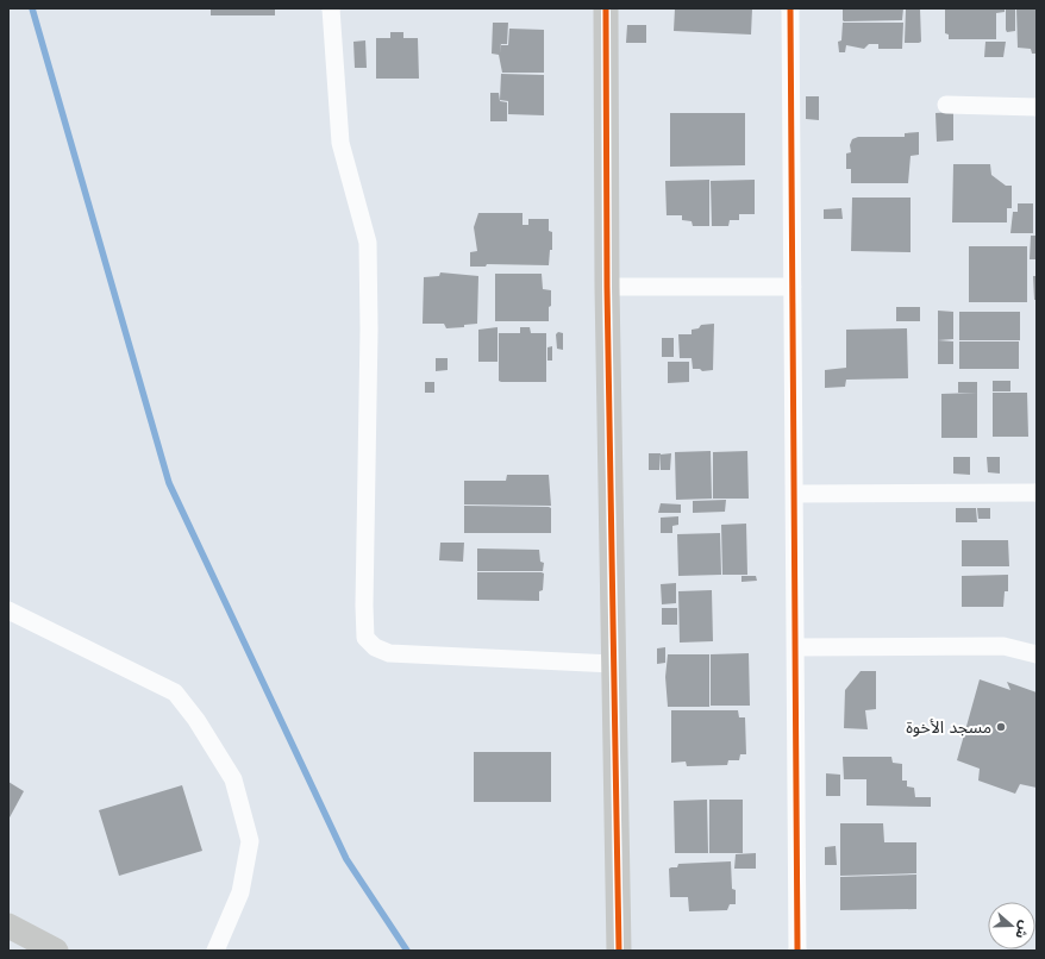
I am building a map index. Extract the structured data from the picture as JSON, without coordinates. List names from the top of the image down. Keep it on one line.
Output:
{"places":["مسجد الأخوة"],"north":"right"}
